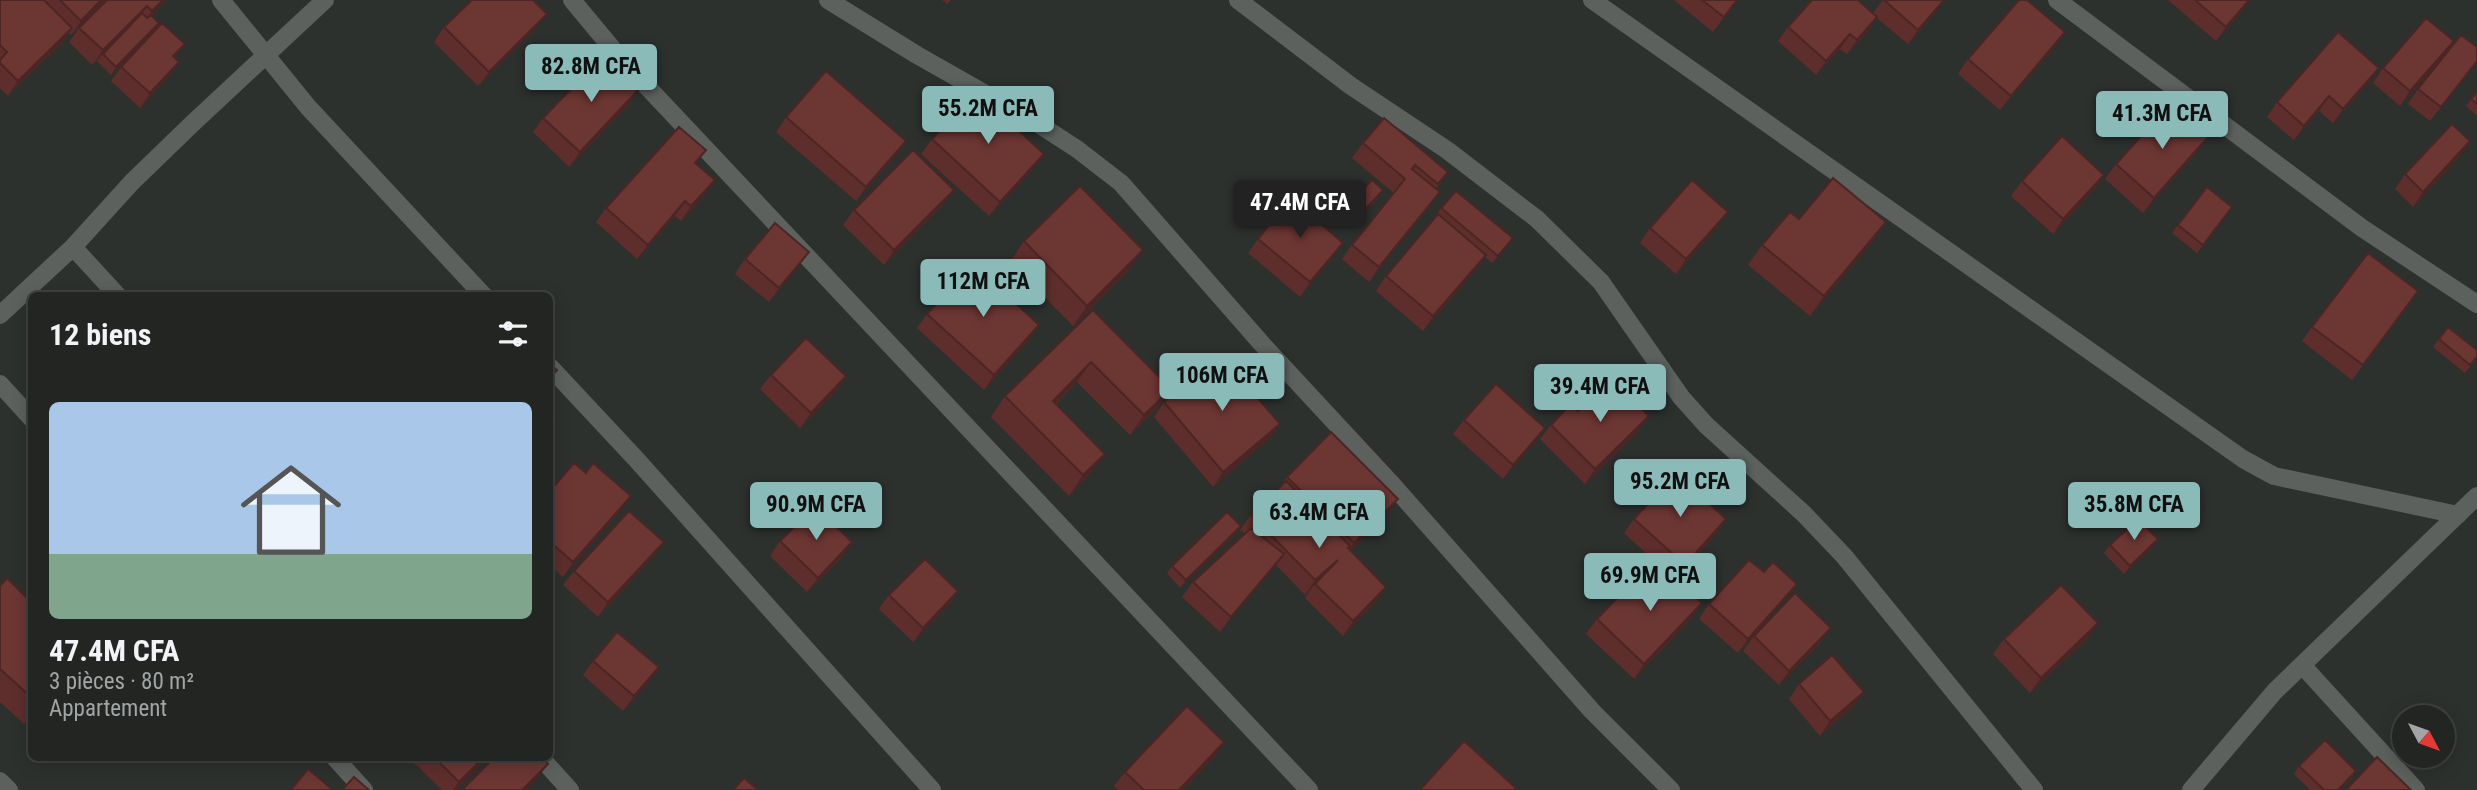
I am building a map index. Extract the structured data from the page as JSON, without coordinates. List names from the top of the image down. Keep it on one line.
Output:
{"north":"bottom right","page":{"price":["82.8M CFA","55.2M CFA","41.3M CFA","47.4M CFA","112M CFA","106M CFA","39.4M CFA","95.2M CFA","90.9M CFA","35.8M CFA","63.4M CFA","69.9M CFA"],"heading":"12 biens","list":[{"name":"47.4M CFA","note":"3 pièces · 80 m² · Appartement"}]}}
